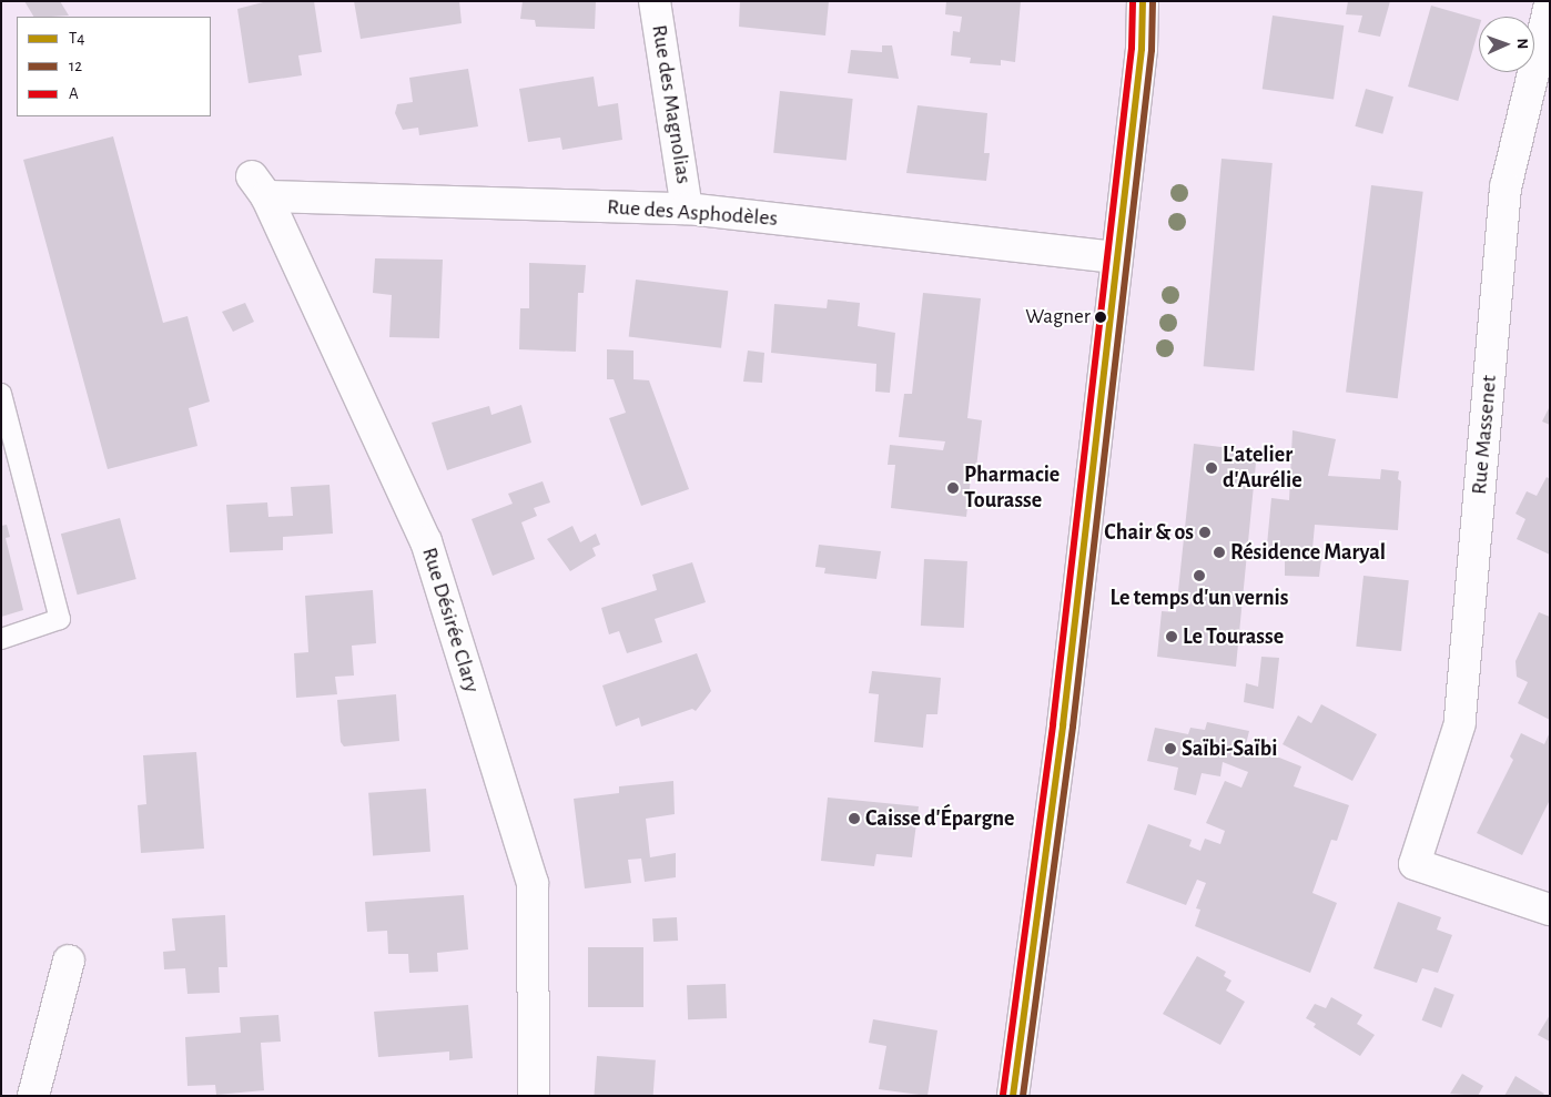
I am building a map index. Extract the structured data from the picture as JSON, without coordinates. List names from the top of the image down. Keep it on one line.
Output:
{"streets":{"street":["Rue des Magnolias","Rue des Asphodèles","Rue Massenet","Rue Désirée Clary"]},"crossings":[["Rue des Magnolias","Rue des Asphodèles"],["Rue des Asphodèles","Rue Désirée Clary"]],"places":["Wagner","L'atelier d'Aurélie","Pharmacie Tourasse","Chair & os","Résidence Maryal","Le temps d'un vernis","Le Tourasse","Saïbi-Saïbi","Caisse d'Épargne"],"lines":["transit line T4","transit line 12","transit line A"],"legend":["T4","12","A"],"north":"right"}
